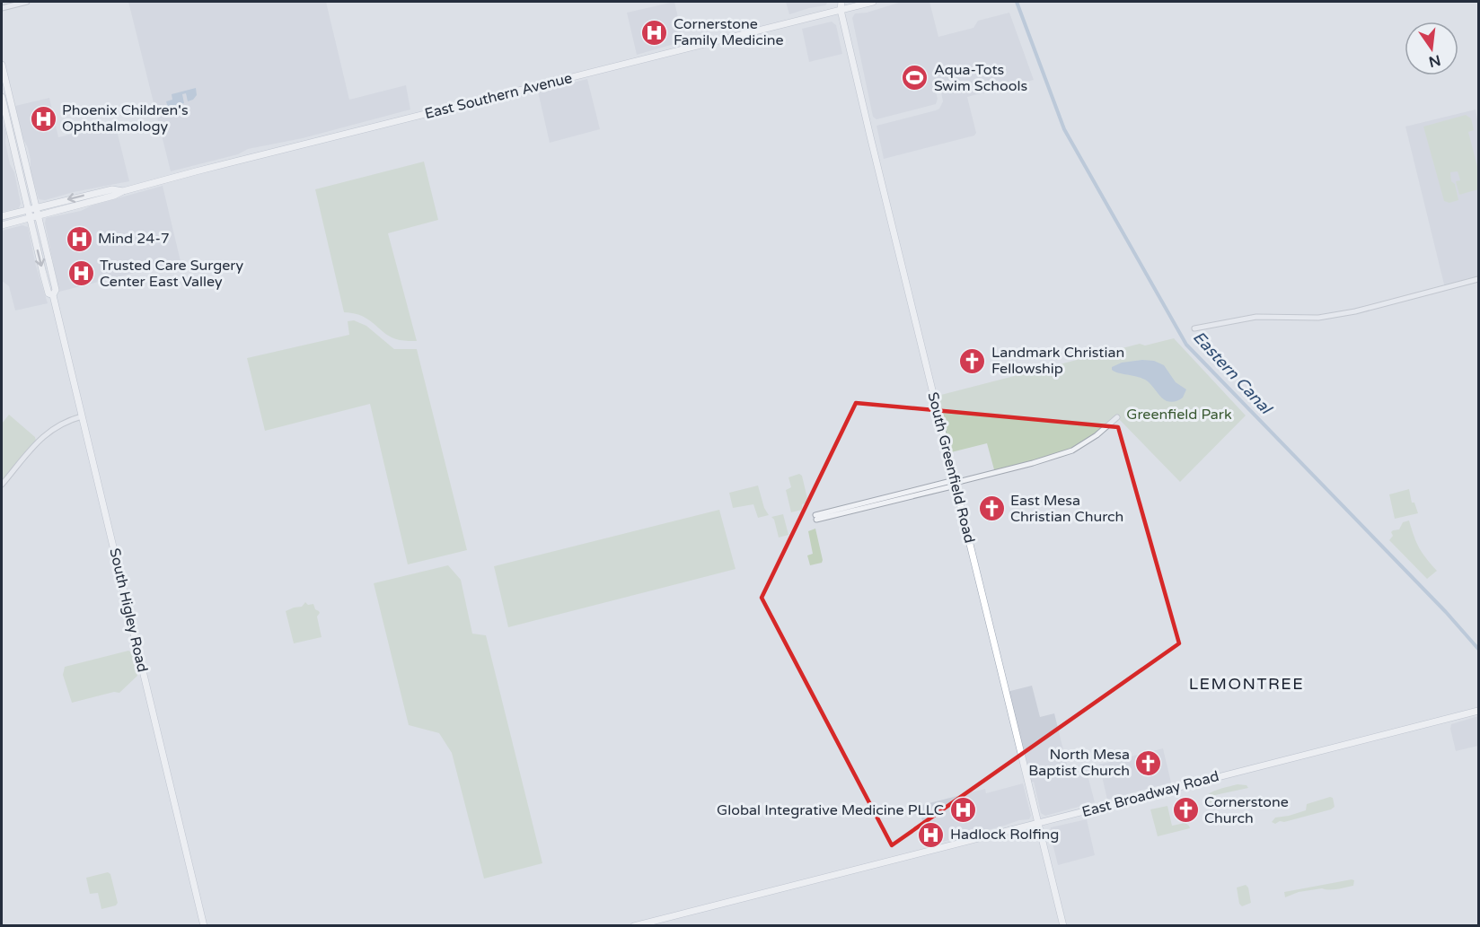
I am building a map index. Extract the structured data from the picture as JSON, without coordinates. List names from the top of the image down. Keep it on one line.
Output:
{"streets":{"main road":["East Southern Avenue","South Greenfield Road","South Higley Road","East Broadway Road"]},"crossings":[["East Southern Avenue","South Greenfield Road"],["East Southern Avenue","South Higley Road"],["South Greenfield Road","East Broadway Road"]],"districts":["LEMONTREE"],"water":["Eastern Canal"],"parks":["Greenfield Park"],"places":{"hospital":["Cornerstone Family Medicine","Phoenix Children's Ophthalmology","Mind 24-7","Trusted Care Surgery Center East Valley","Global Integrative Medicine PLLC","Hadlock Rolfing"],"sports":["Aqua-Tots Swim Schools"],"church":["Landmark Christian Fellowship","East Mesa Christian Church","North Mesa Baptist Church","Cornerstone Church"]},"north":"bottom"}
